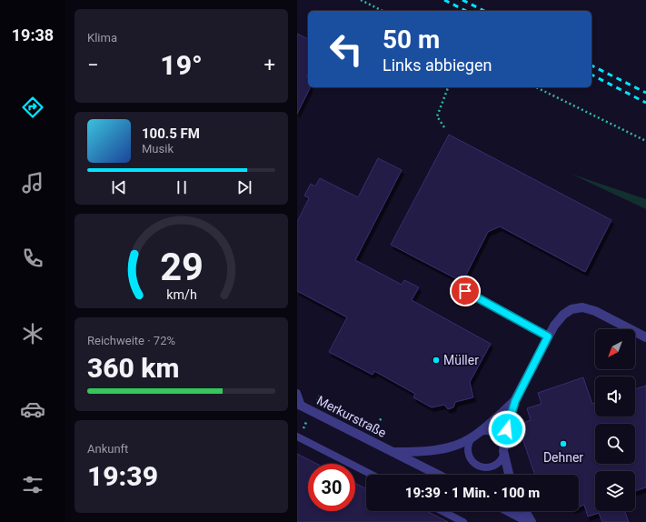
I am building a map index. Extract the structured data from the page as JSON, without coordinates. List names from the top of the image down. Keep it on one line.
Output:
{"streets":{"street":["Merkurstraße"]},"places":["Müller","Dehner"],"north":"bottom left","page":{"tabs":"19:38","tile":["Klima",["Reichweite · 72%","360 km"],["Ankunft","19:39"]],"turn":["50 m","Links abbiegen"],"heat":["−","19°","+"],"song":["100.5 FM","Musik"],"limit":"30","trip":"19:39 · 1 Min. · 100 m","gauge":["29","km/h"]}}
